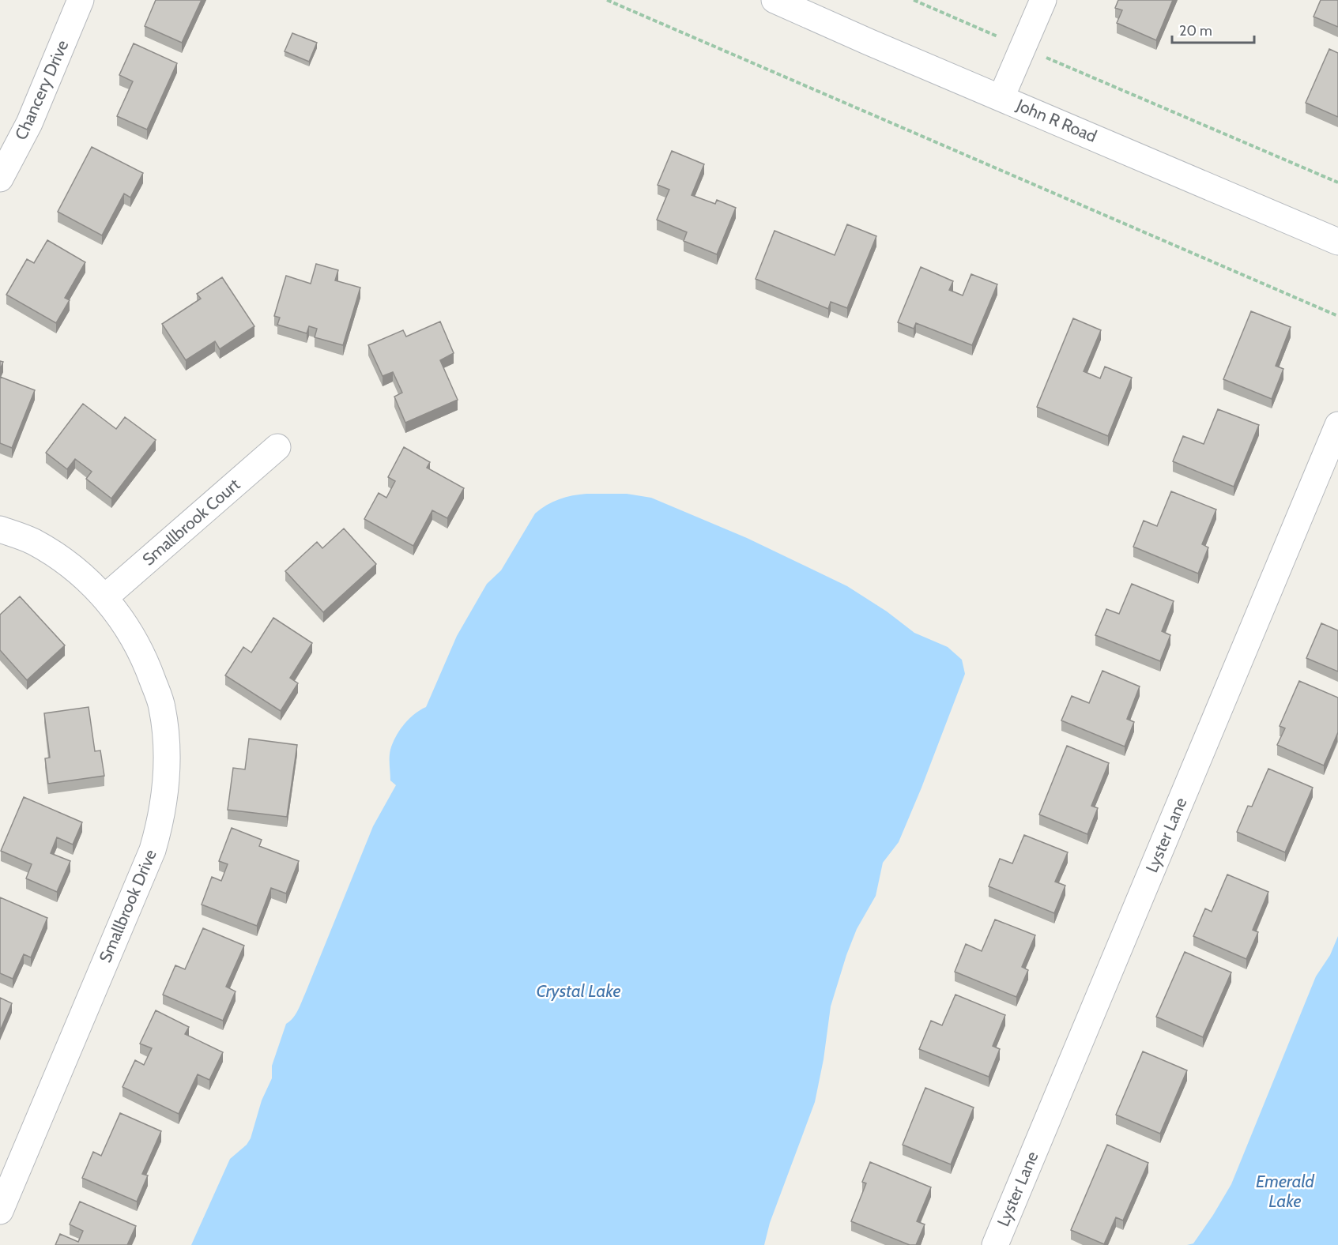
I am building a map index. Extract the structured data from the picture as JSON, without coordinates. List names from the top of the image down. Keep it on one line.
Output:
{"streets":{"street":["Chancery Drive","John R Road","Smallbrook Court","Lyster Lane","Smallbrook Drive"]},"crossings":[["Smallbrook Court","Smallbrook Drive"]],"water":["Crystal Lake","Emerald Lake"],"scale_bar":"20 m"}
